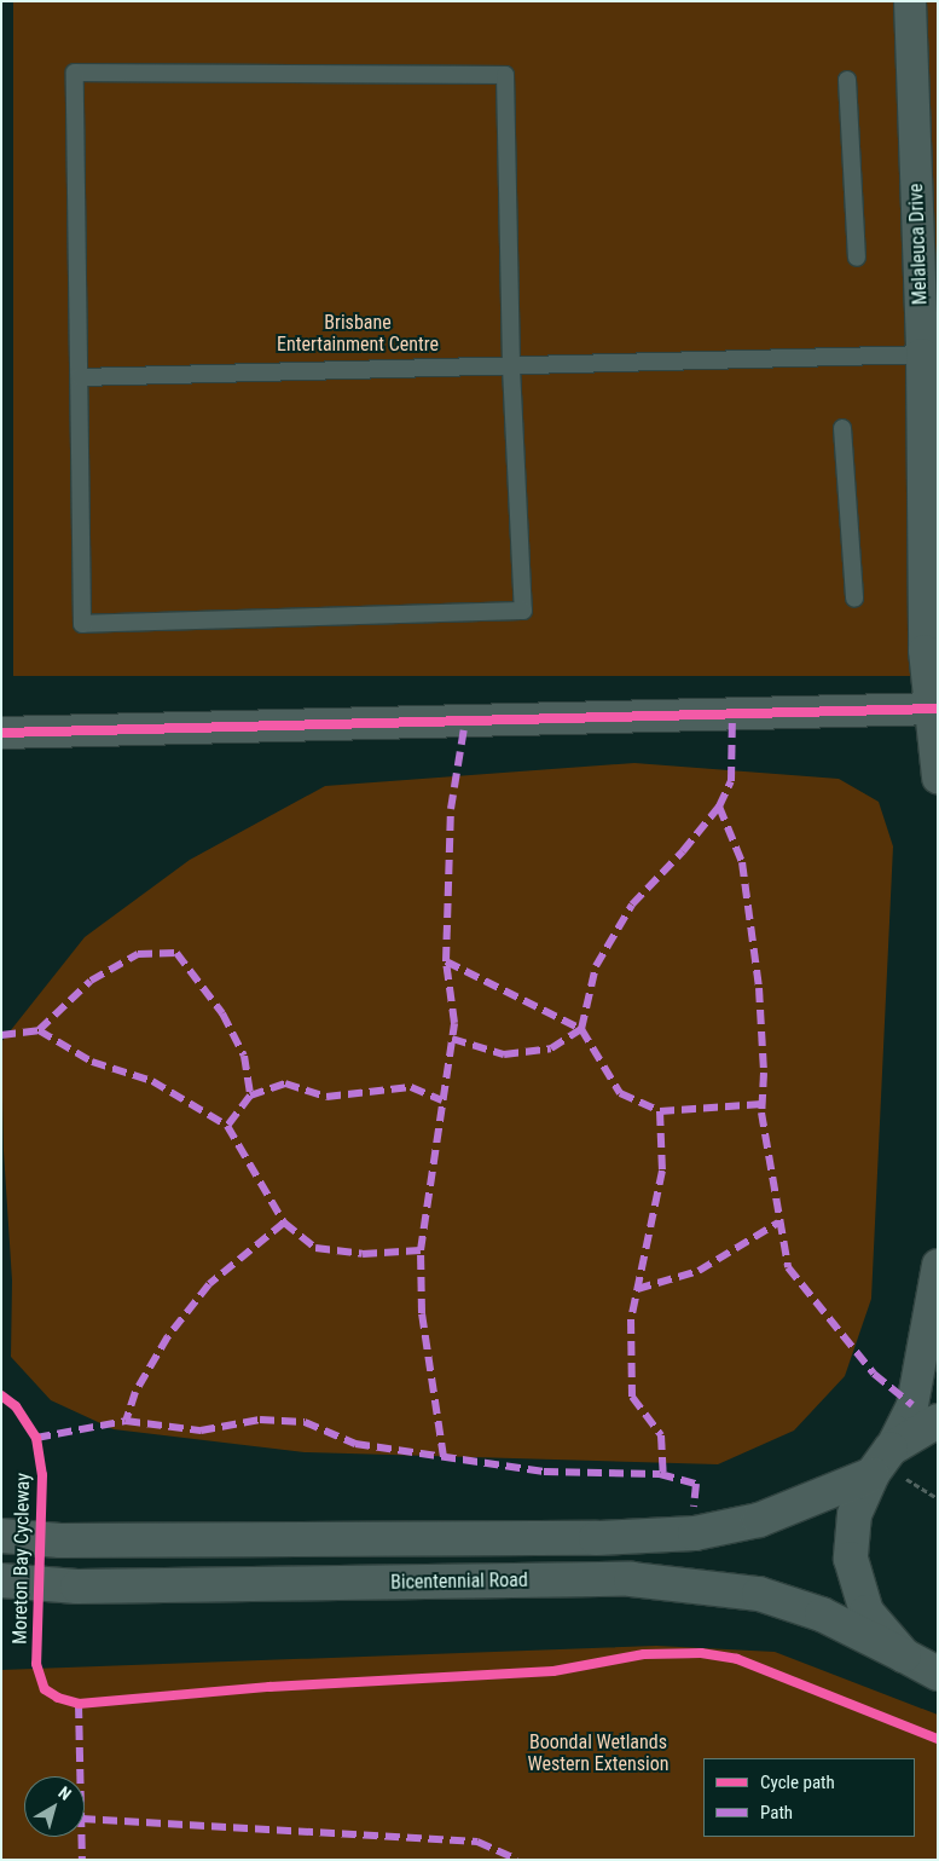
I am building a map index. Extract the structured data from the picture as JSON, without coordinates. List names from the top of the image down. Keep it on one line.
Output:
{"streets":{"main road":["Bicentennial Road"],"street":["Melaleuca Drive"],"cycle path":["Moreton Bay Cycleway"]},"parks":["Brisbane Entertainment Centre","Boondal Wetlands Western Extension"],"legend":["Cycle path","Path"],"north":"top right"}
